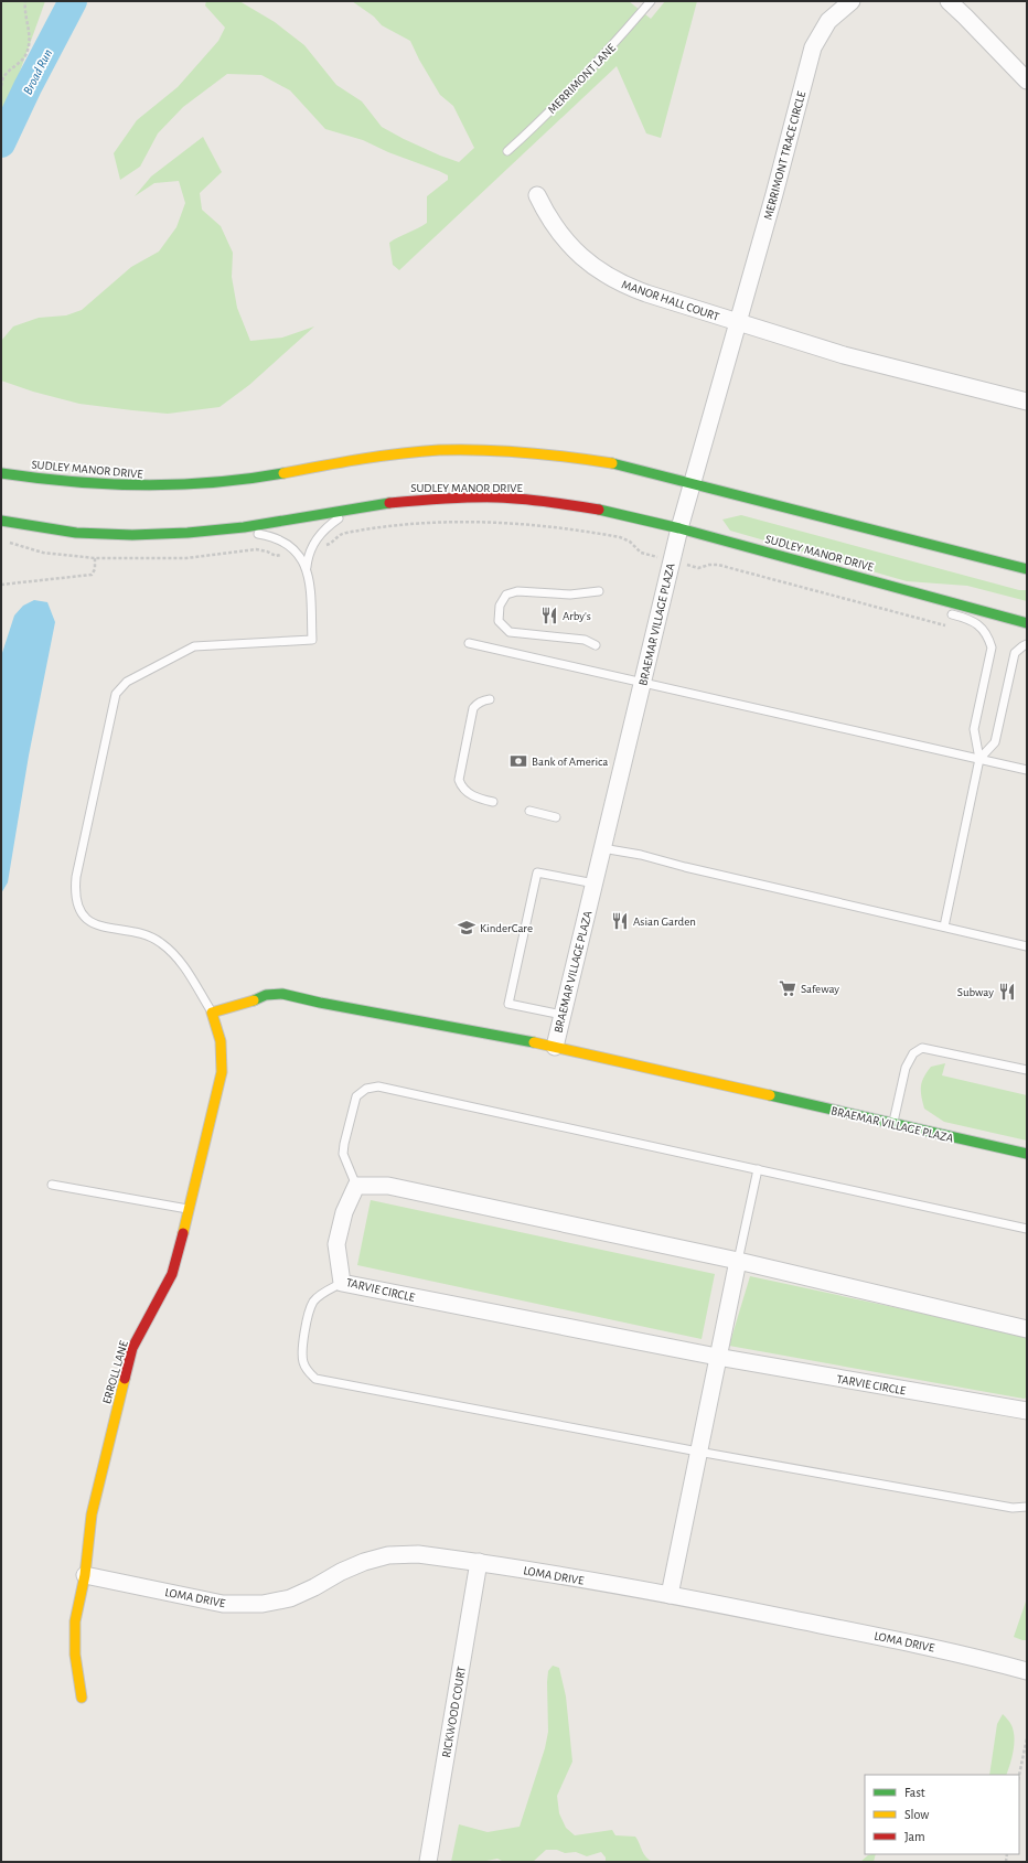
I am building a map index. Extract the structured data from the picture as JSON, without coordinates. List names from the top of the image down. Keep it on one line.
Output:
{"streets":{"main road":["SUDLEY MANOR DRIVE","BRAEMAR VILLAGE PLAZA","ERROLL LANE"],"street":["MERRIMONT TRACE CIRCLE","MANOR HALL COURT","TARVIE CIRCLE","LOMA DRIVE","RICKWOOD COURT"],"lane":["MERRIMONT LANE"]},"crossings":[["MERRIMONT TRACE CIRCLE","MANOR HALL COURT"],["MERRIMONT TRACE CIRCLE","SUDLEY MANOR DRIVE"],["MERRIMONT TRACE CIRCLE","BRAEMAR VILLAGE PLAZA"],["SUDLEY MANOR DRIVE","BRAEMAR VILLAGE PLAZA"],["ERROLL LANE","LOMA DRIVE"],["LOMA DRIVE","RICKWOOD COURT"]],"water":["Broad Run"],"places":{"restaurant":["Arby's","Asian Garden","Subway"],"bank":["Bank of America"],"school or university":["KinderCare"],"supermarket":["Safeway"]},"legend":["Fast","Slow","Jam"]}
